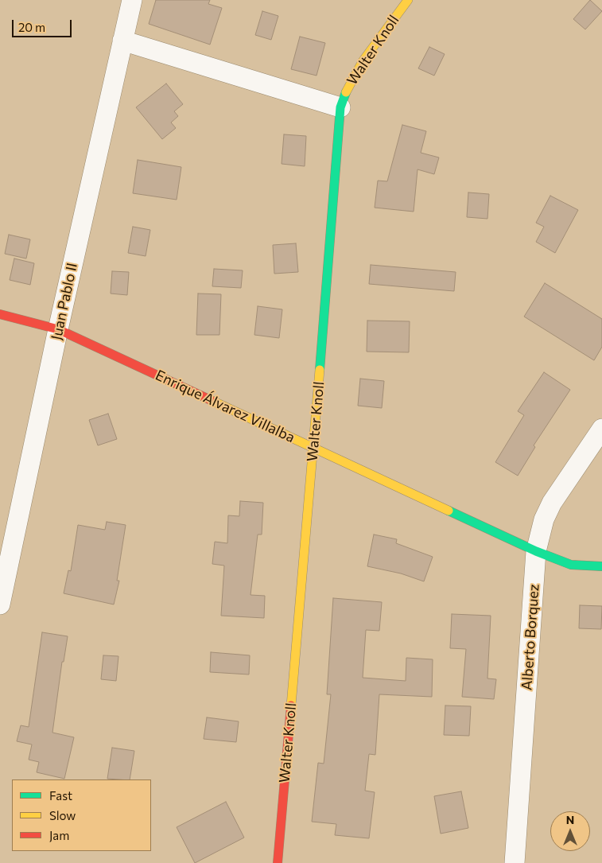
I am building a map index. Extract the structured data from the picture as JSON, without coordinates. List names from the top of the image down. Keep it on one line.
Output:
{"streets":{"street":["Walter Knoll","Juan Pablo II","Enrique Álvarez Villalba","Alberto Borquez"]},"crossings":[["Walter Knoll","Enrique Álvarez Villalba"],["Juan Pablo II","Enrique Álvarez Villalba"],["Enrique Álvarez Villalba","Alberto Borquez"]],"legend":["Fast","Slow","Jam"],"scale_bar":"20 m","north":"top"}
